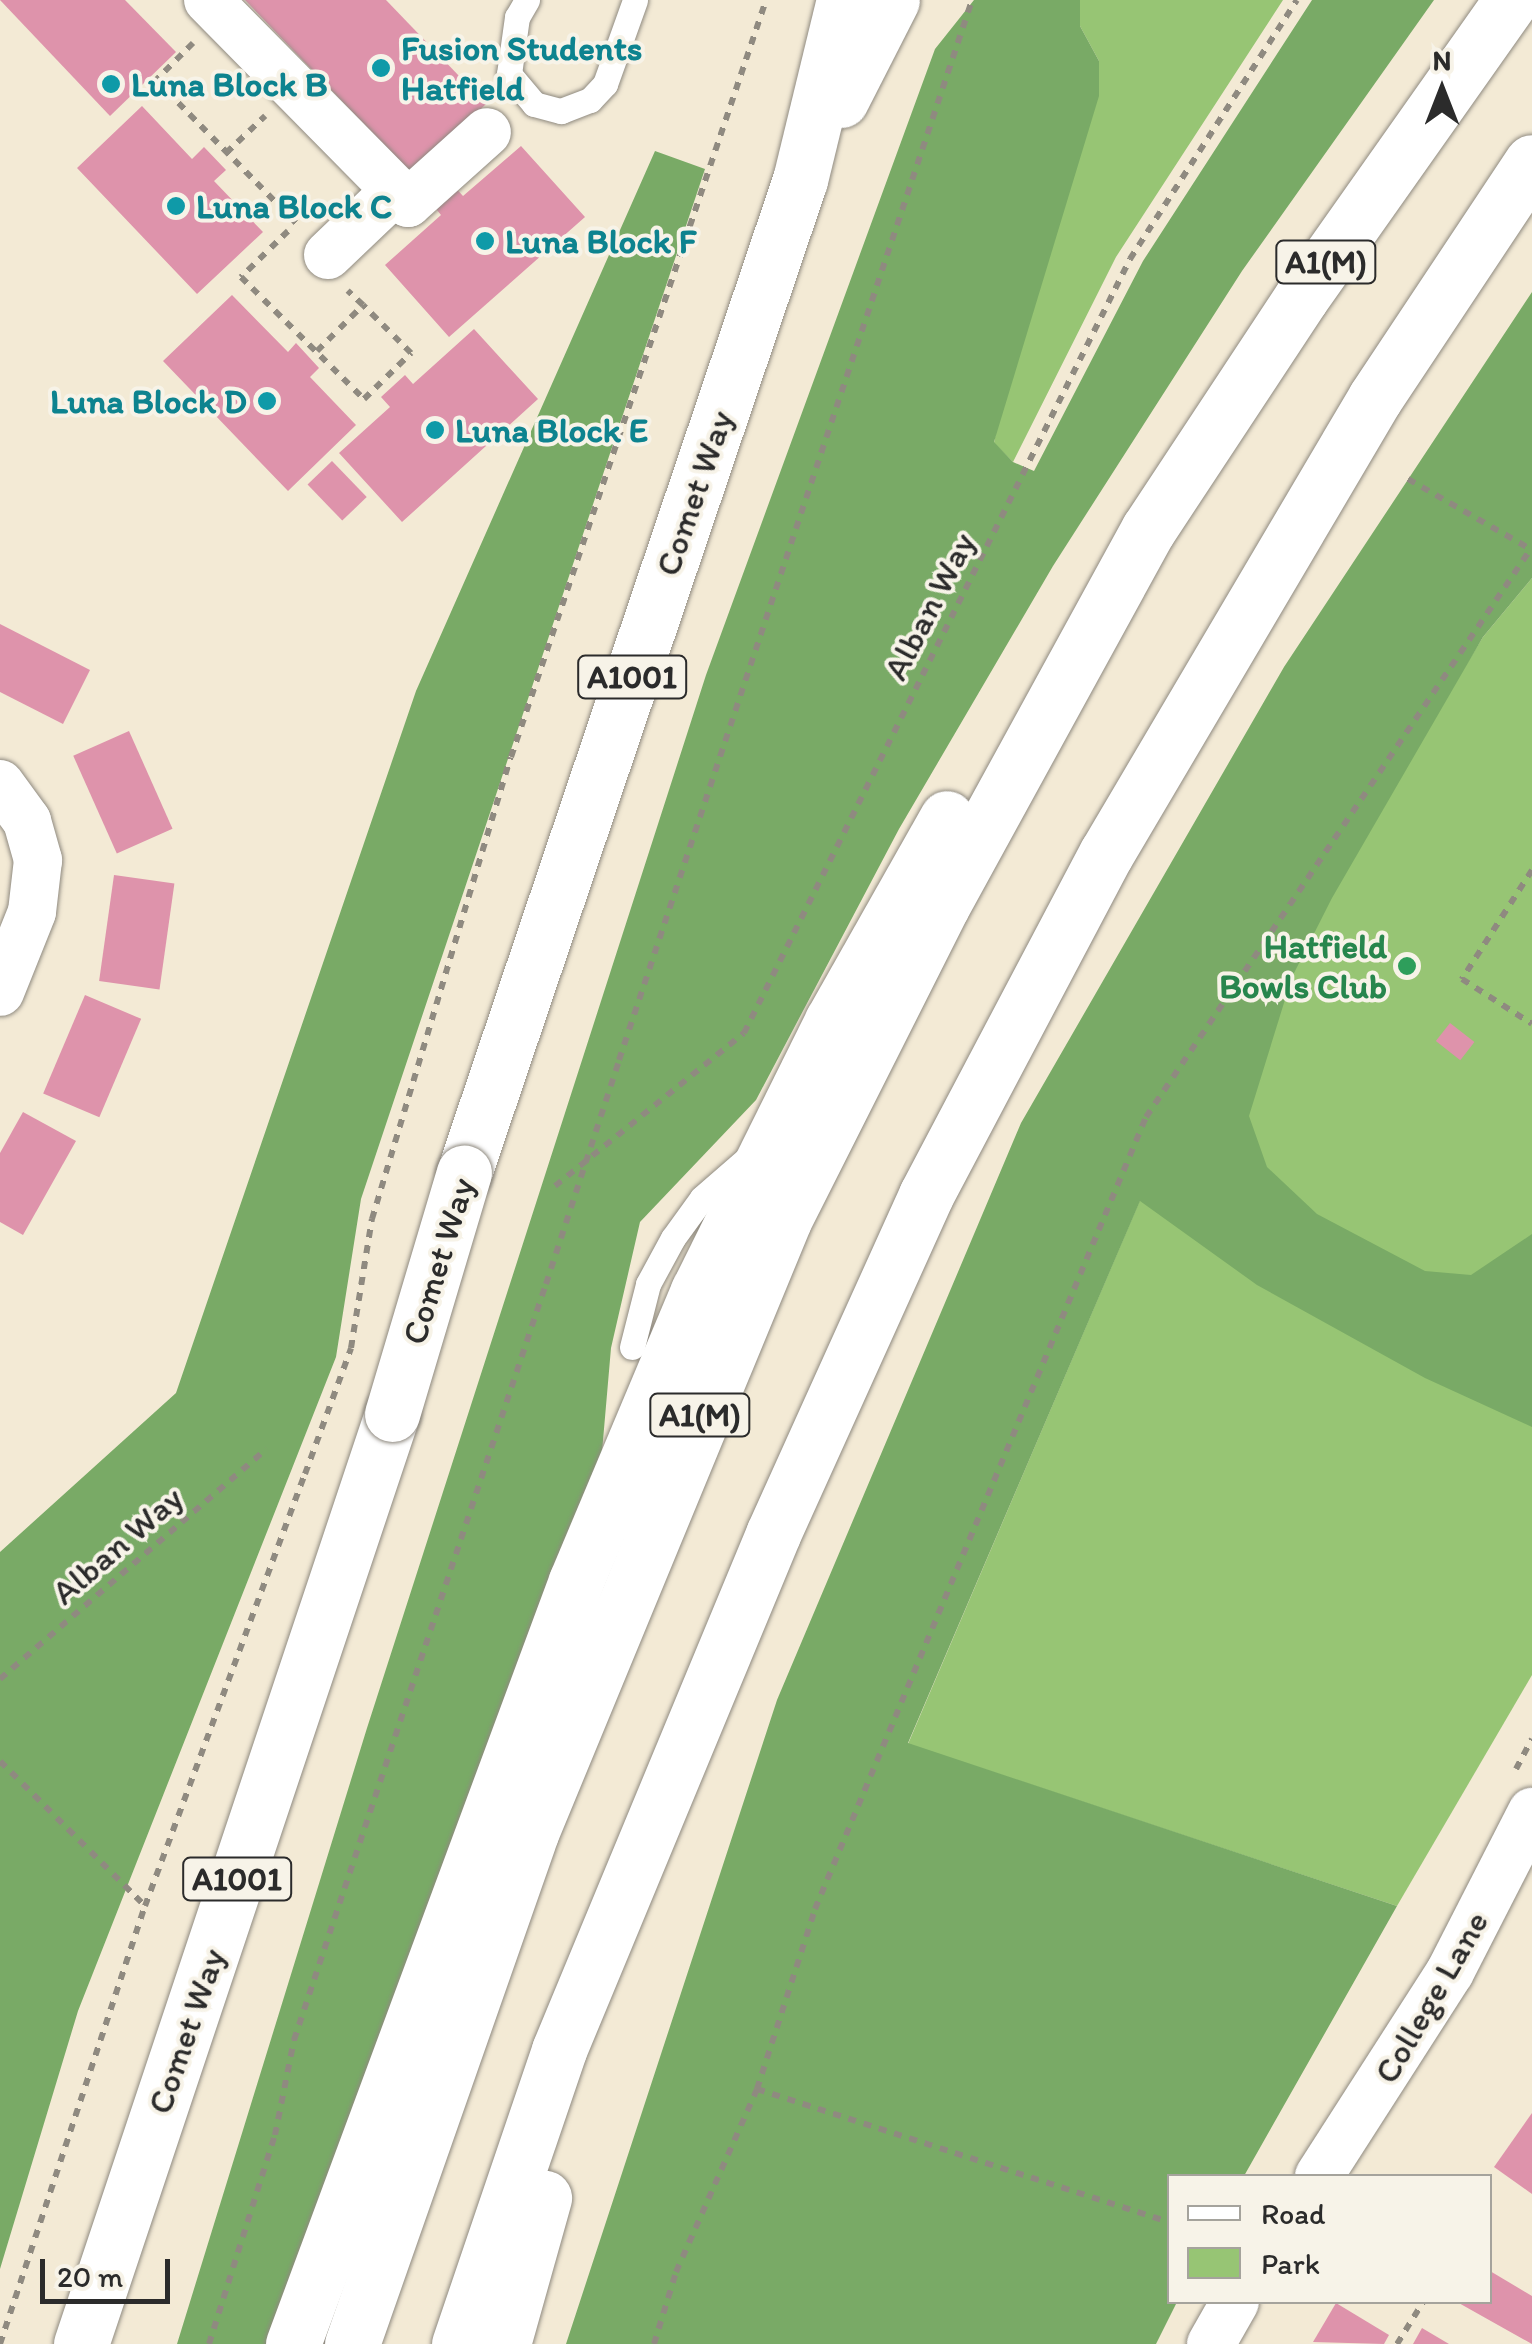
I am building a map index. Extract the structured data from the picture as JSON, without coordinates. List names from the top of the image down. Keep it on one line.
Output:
{"streets":{"main road":["A1(M)","Comet Way","A1001"],"street":["College Lane"],"path":["Alban Way"]},"places":["Fusion Students Hatfield","Luna Block B","Luna Block C","Luna Block F","Luna Block D","Luna Block E","Hatfield Bowls Club"],"legend":["Road","Park"],"scale_bar":"20 m","north":"top"}
